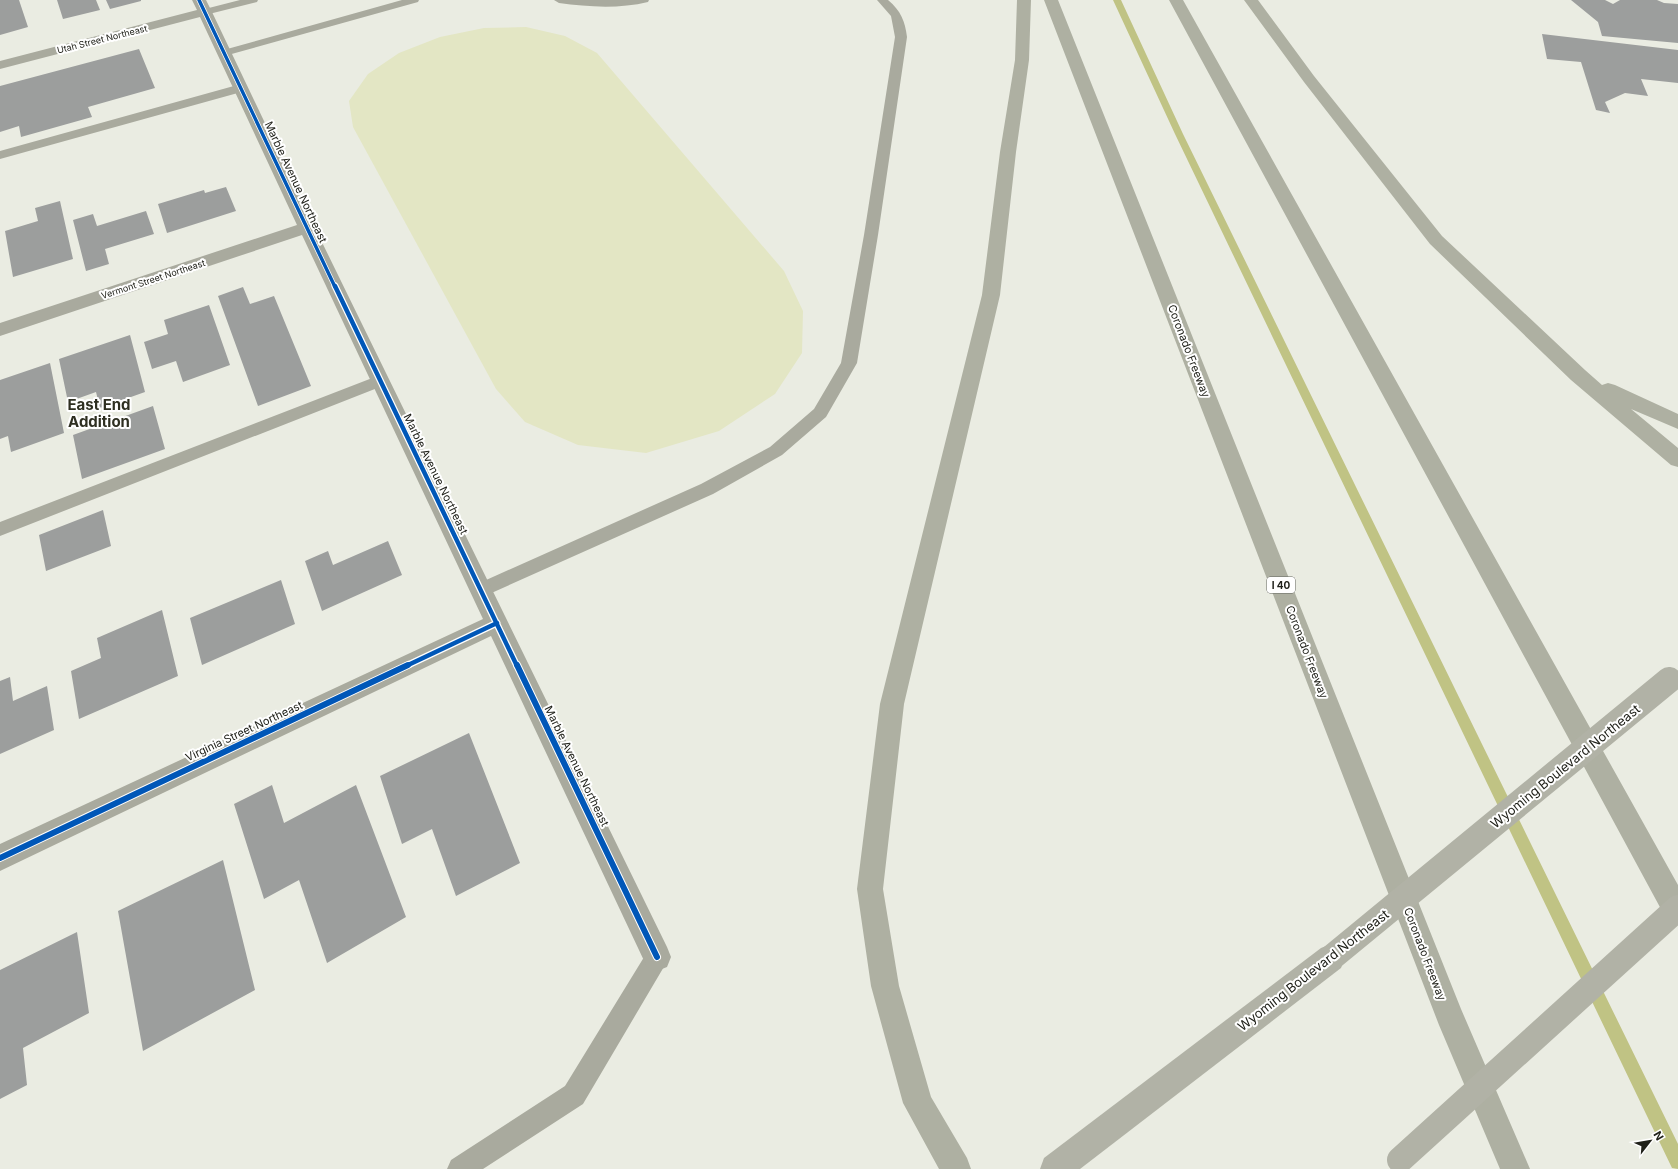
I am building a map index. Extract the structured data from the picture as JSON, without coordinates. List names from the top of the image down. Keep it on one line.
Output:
{"streets":{"highway":["Coronado Freeway","I 40"],"main road":["Wyoming Boulevard Northeast"],"street":["Utah Street Northeast","Marble Avenue Northeast","Vermont Street Northeast","Virginia Street Northeast"]},"crossings":[["Utah Street Northeast","Marble Avenue Northeast"],["Marble Avenue Northeast","Vermont Street Northeast"],["Marble Avenue Northeast","Virginia Street Northeast"]],"districts":["East End Addition"],"north":"top right"}
